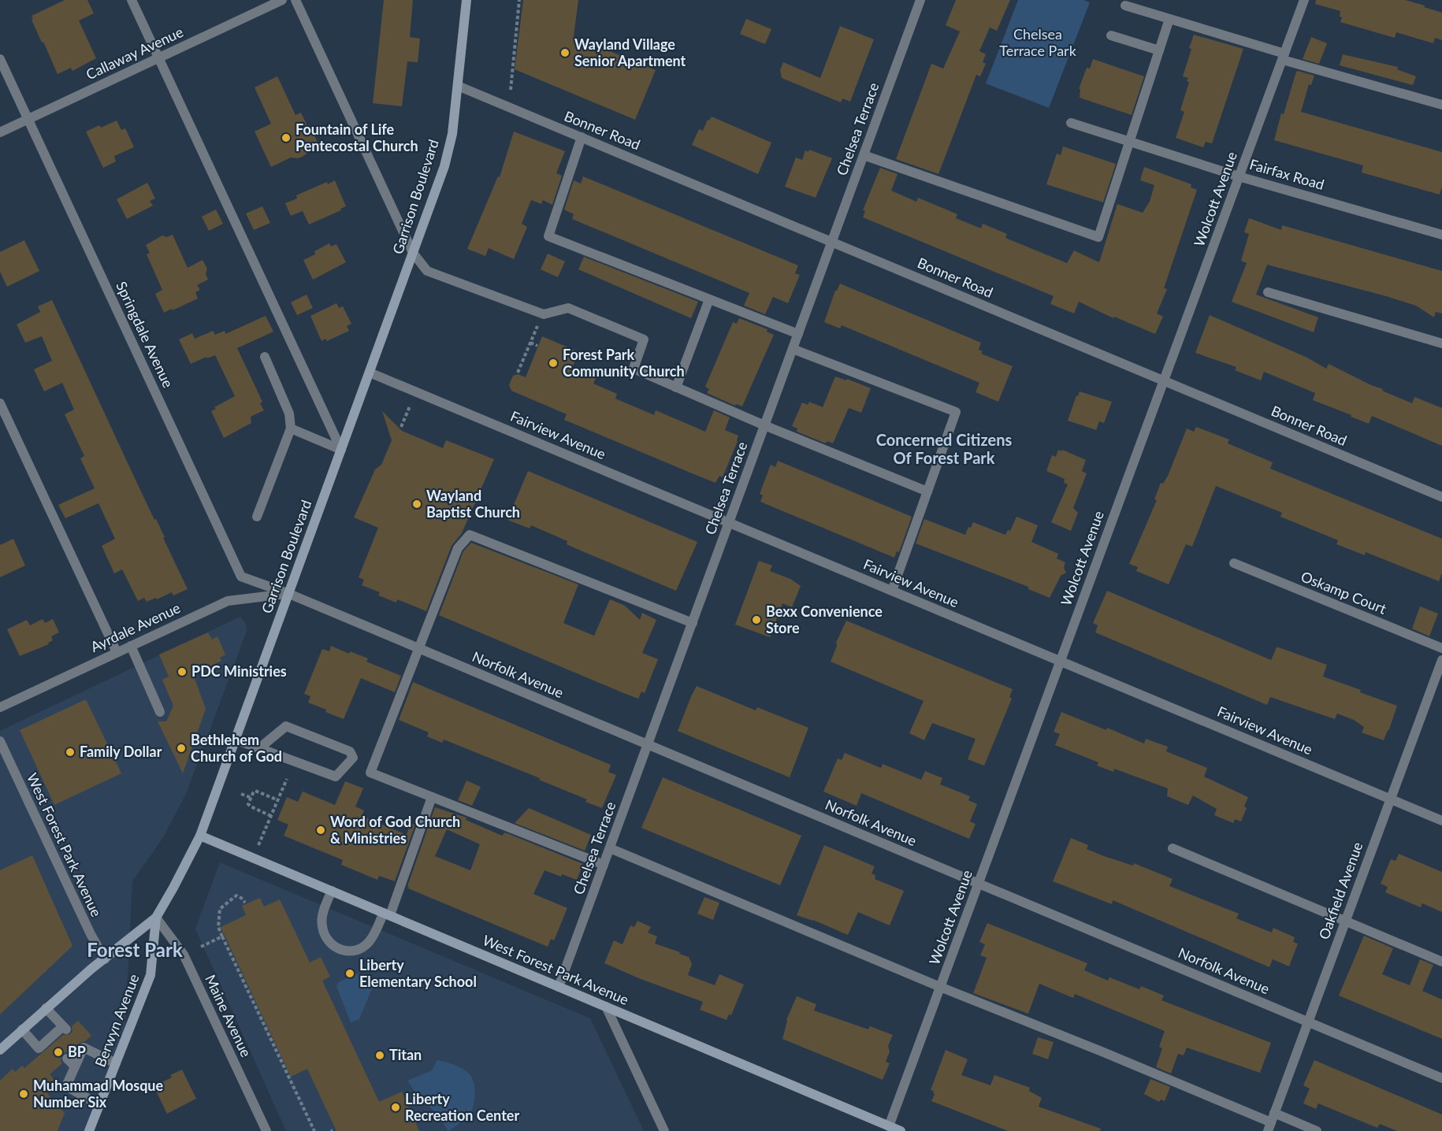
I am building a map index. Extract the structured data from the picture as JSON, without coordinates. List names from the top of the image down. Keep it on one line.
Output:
{"streets":{"main road":["Garrison Boulevard","West Forest Park Avenue","Berwyn Avenue"],"street":["Callaway Avenue","Chelsea Terrace","Bonner Road","Fairfax Road","Wolcott Avenue","Springdale Avenue","Fairview Avenue","Oskamp Court","Ayrdale Avenue","Norfolk Avenue","Oakfield Avenue","Maine Avenue"]},"crossings":[["Callaway Avenue","Springdale Avenue"],["Chelsea Terrace","Bonner Road"],["Chelsea Terrace","Fairview Avenue"],["Chelsea Terrace","Norfolk Avenue"],["Chelsea Terrace","West Forest Park Avenue"],["Bonner Road","Garrison Boulevard"],["Bonner Road","Wolcott Avenue"],["Fairfax Road","Wolcott Avenue"],["Garrison Boulevard","Springdale Avenue"],["Garrison Boulevard","Fairview Avenue"],["Garrison Boulevard","Ayrdale Avenue"],["Garrison Boulevard","Norfolk Avenue"],["Garrison Boulevard","West Forest Park Avenue"],["Garrison Boulevard","Maine Avenue"],["Garrison Boulevard","Berwyn Avenue"],["Wolcott Avenue","Fairview Avenue"],["Wolcott Avenue","Norfolk Avenue"],["Wolcott Avenue","West Forest Park Avenue"],["Springdale Avenue","Ayrdale Avenue"],["Springdale Avenue","Norfolk Avenue"],["Fairview Avenue","Oakfield Avenue"],["Ayrdale Avenue","Norfolk Avenue"],["Norfolk Avenue","Oakfield Avenue"],["Maine Avenue","Berwyn Avenue"]],"districts":["Concerned Citizens Of Forest Park","Forest Park"],"parks":["Chelsea Terrace Park"],"places":["Wayland Village Senior Apartment","Fountain of Life Pentecostal Church","Forest Park Community Church","Wayland Baptist Church","Bexx Convenience Store","PDC Ministries","Bethlehem Church of God","Family Dollar","Word of God Church & Ministries","Liberty Elementary School","BP","Titan","Muhammad Mosque Number Six","Liberty Recreation Center"]}
